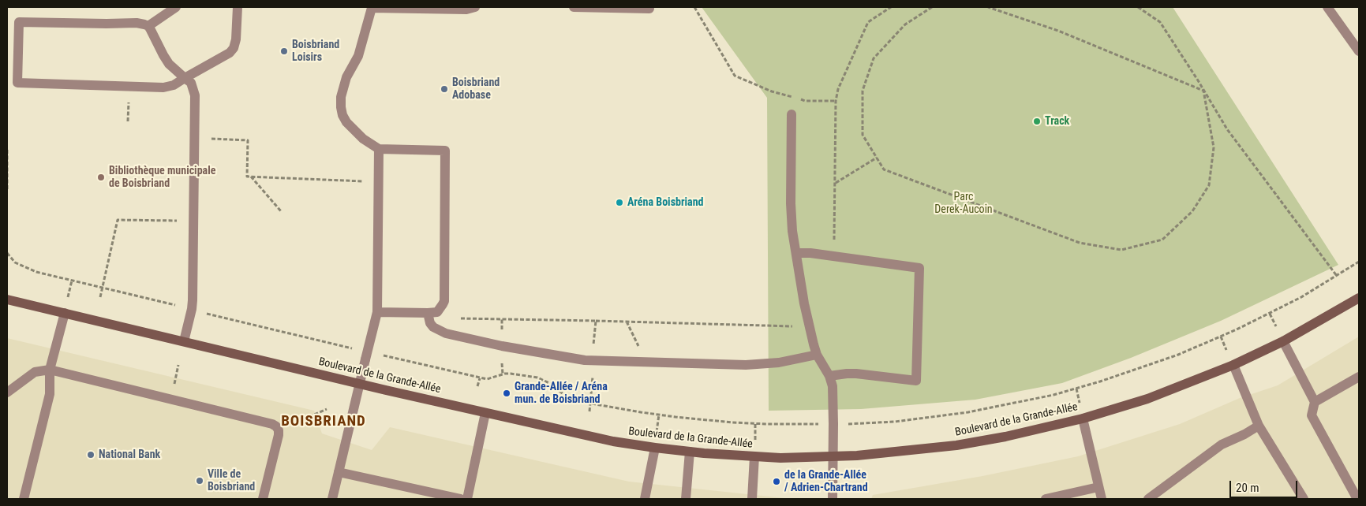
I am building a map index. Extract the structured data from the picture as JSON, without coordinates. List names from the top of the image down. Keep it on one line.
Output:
{"streets":{"street":["Boulevard de la Grande-Allée"]},"districts":["BOISBRIAND"],"parks":["Parc Derek-Aucoin"],"places":["Boisbriand Loisirs","Boisbriand Adobase","Track","Bibliothèque municipale de Boisbriand","Aréna Boisbriand","Grande-Allée / Aréna mun. de Boisbriand","National Bank","Ville de Boisbriand","de la Grande-Allée / Adrien-Chartrand"],"scale_bar":"20 m"}
